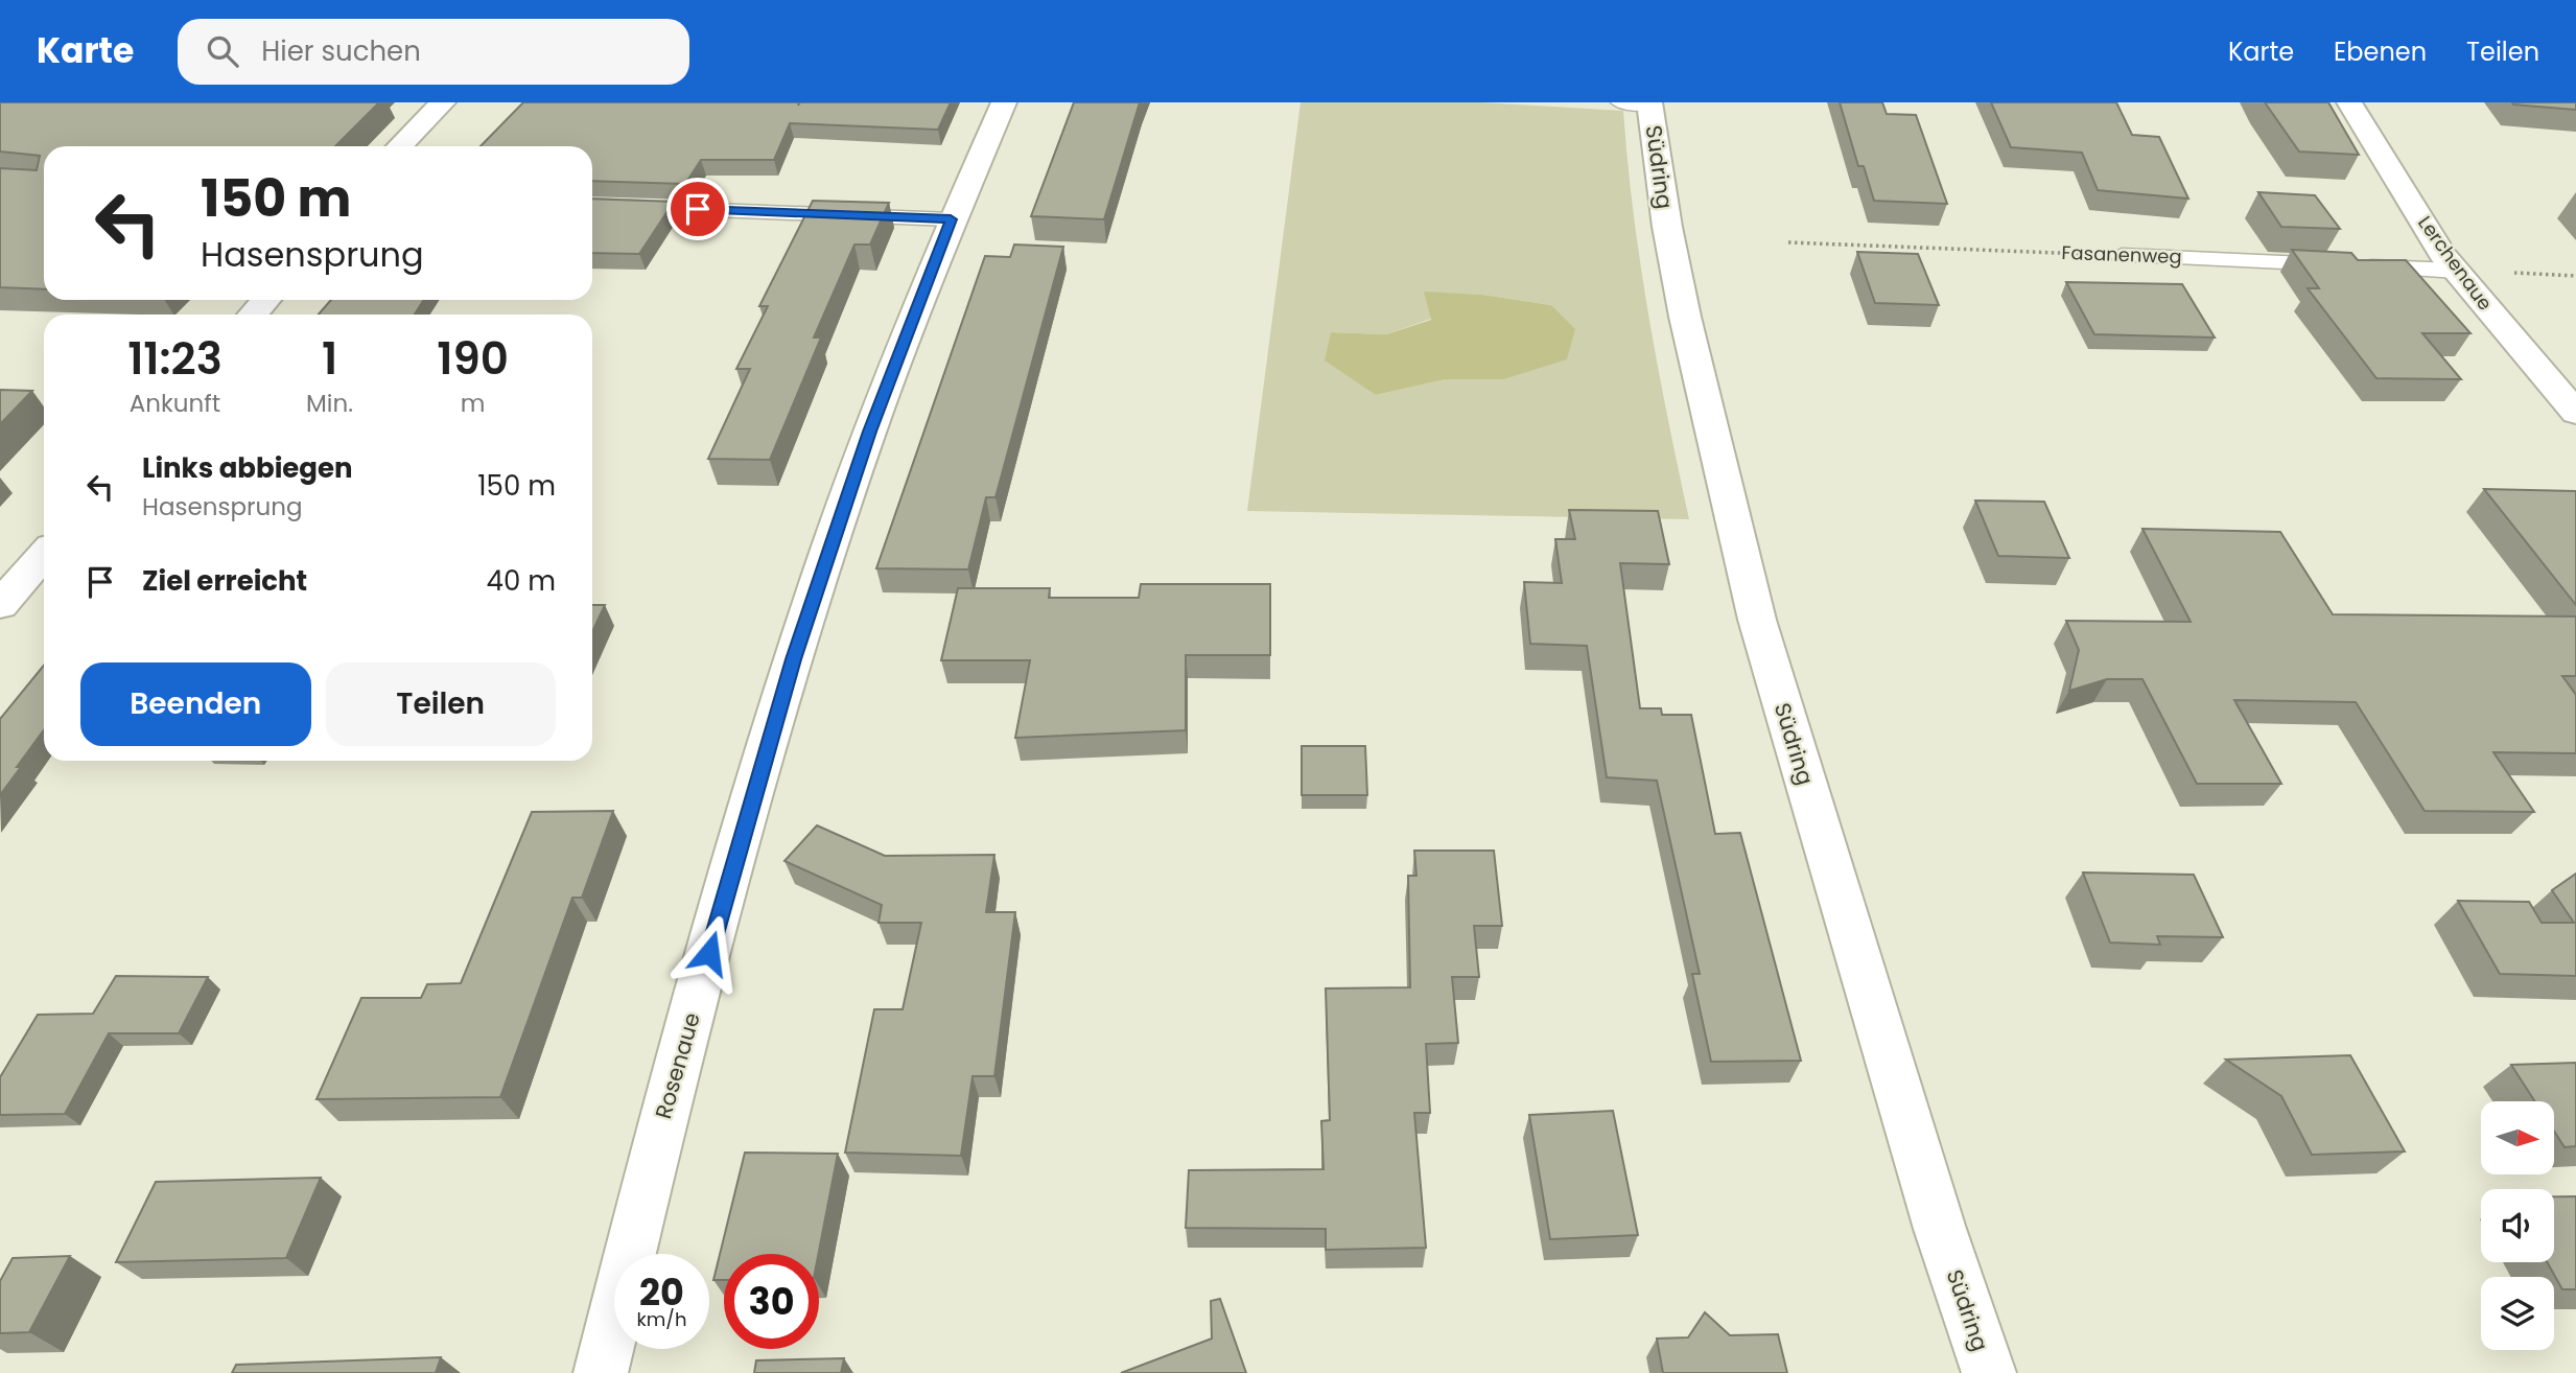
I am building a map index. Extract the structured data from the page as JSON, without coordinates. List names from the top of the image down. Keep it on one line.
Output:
{"streets":{"street":["Südring","Lerchenaue","Rosenaue"],"lane":["Fasanenweg"]},"crossings":[["Fasanenweg","Lerchenaue"]],"north":"right","page":{"header":"Karte","search":"Hier suchen","nav":["Karte","Ebenen","Teilen"],"turn":["150 m","Hasensprung"],"eta":["11:23","Ankunft","1","Min.","190","m"],"list":[{"name":"Links abbiegen","note":"Hasensprung","value":"150 m"},{"name":"Ziel erreicht","value":"40 m"}],"buttons":["Beenden","Teilen"],"speed":"20 km/h","limit":"30"}}
